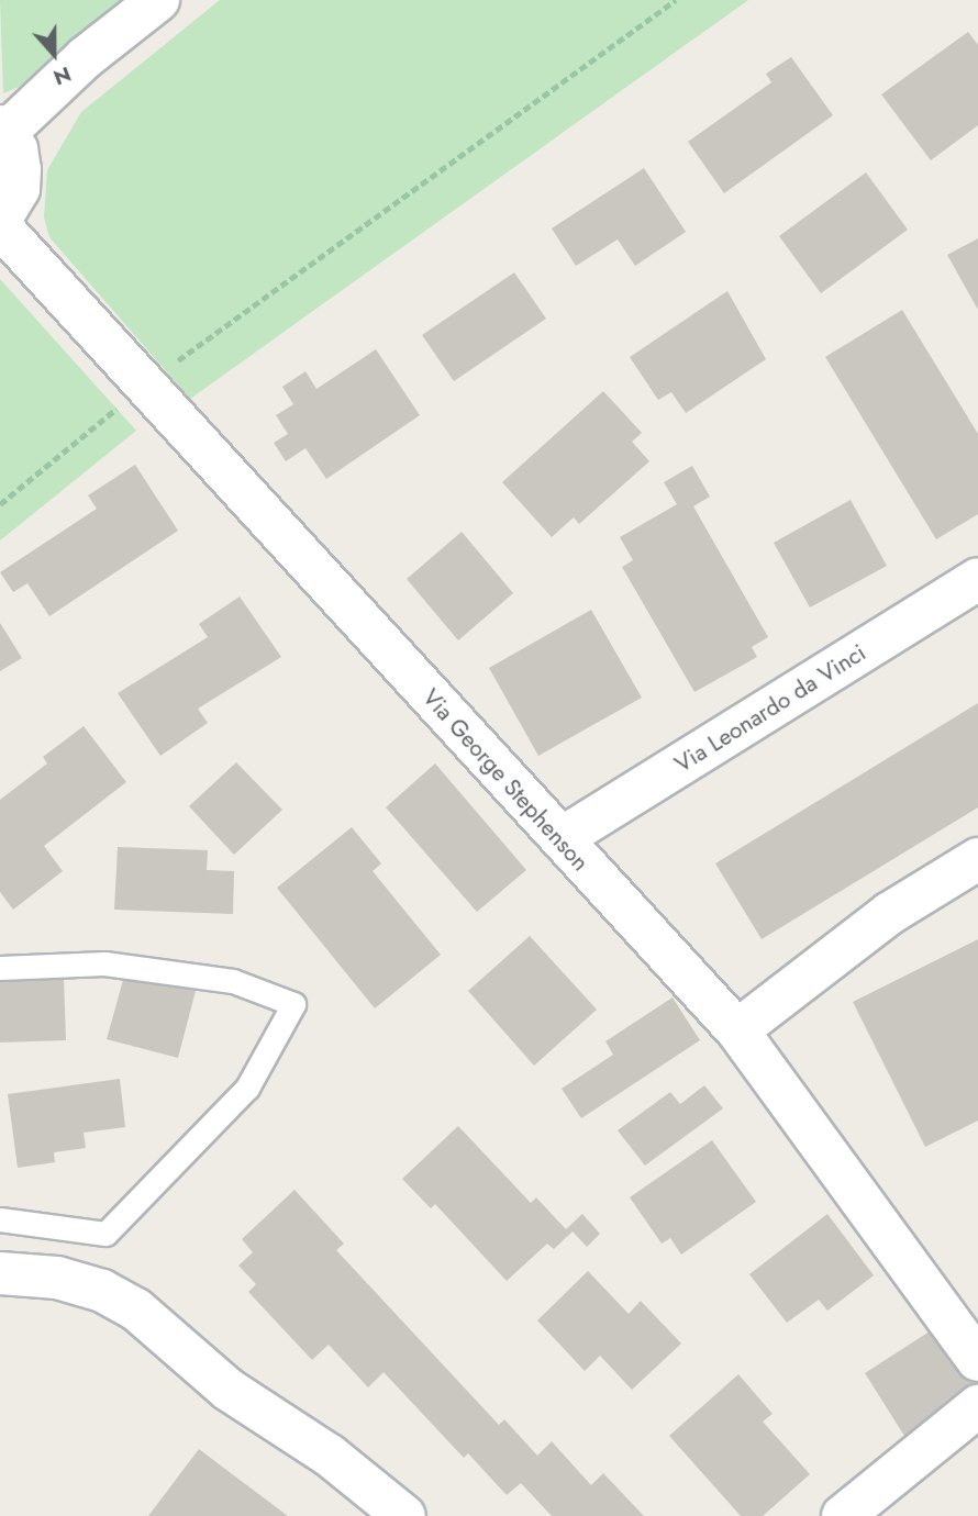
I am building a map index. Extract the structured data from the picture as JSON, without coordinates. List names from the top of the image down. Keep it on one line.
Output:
{"streets":{"street":["Via Leonardo da Vinci","Via George Stephenson"]},"crossings":[["Via Leonardo da Vinci","Via George Stephenson"]],"north":"bottom"}
